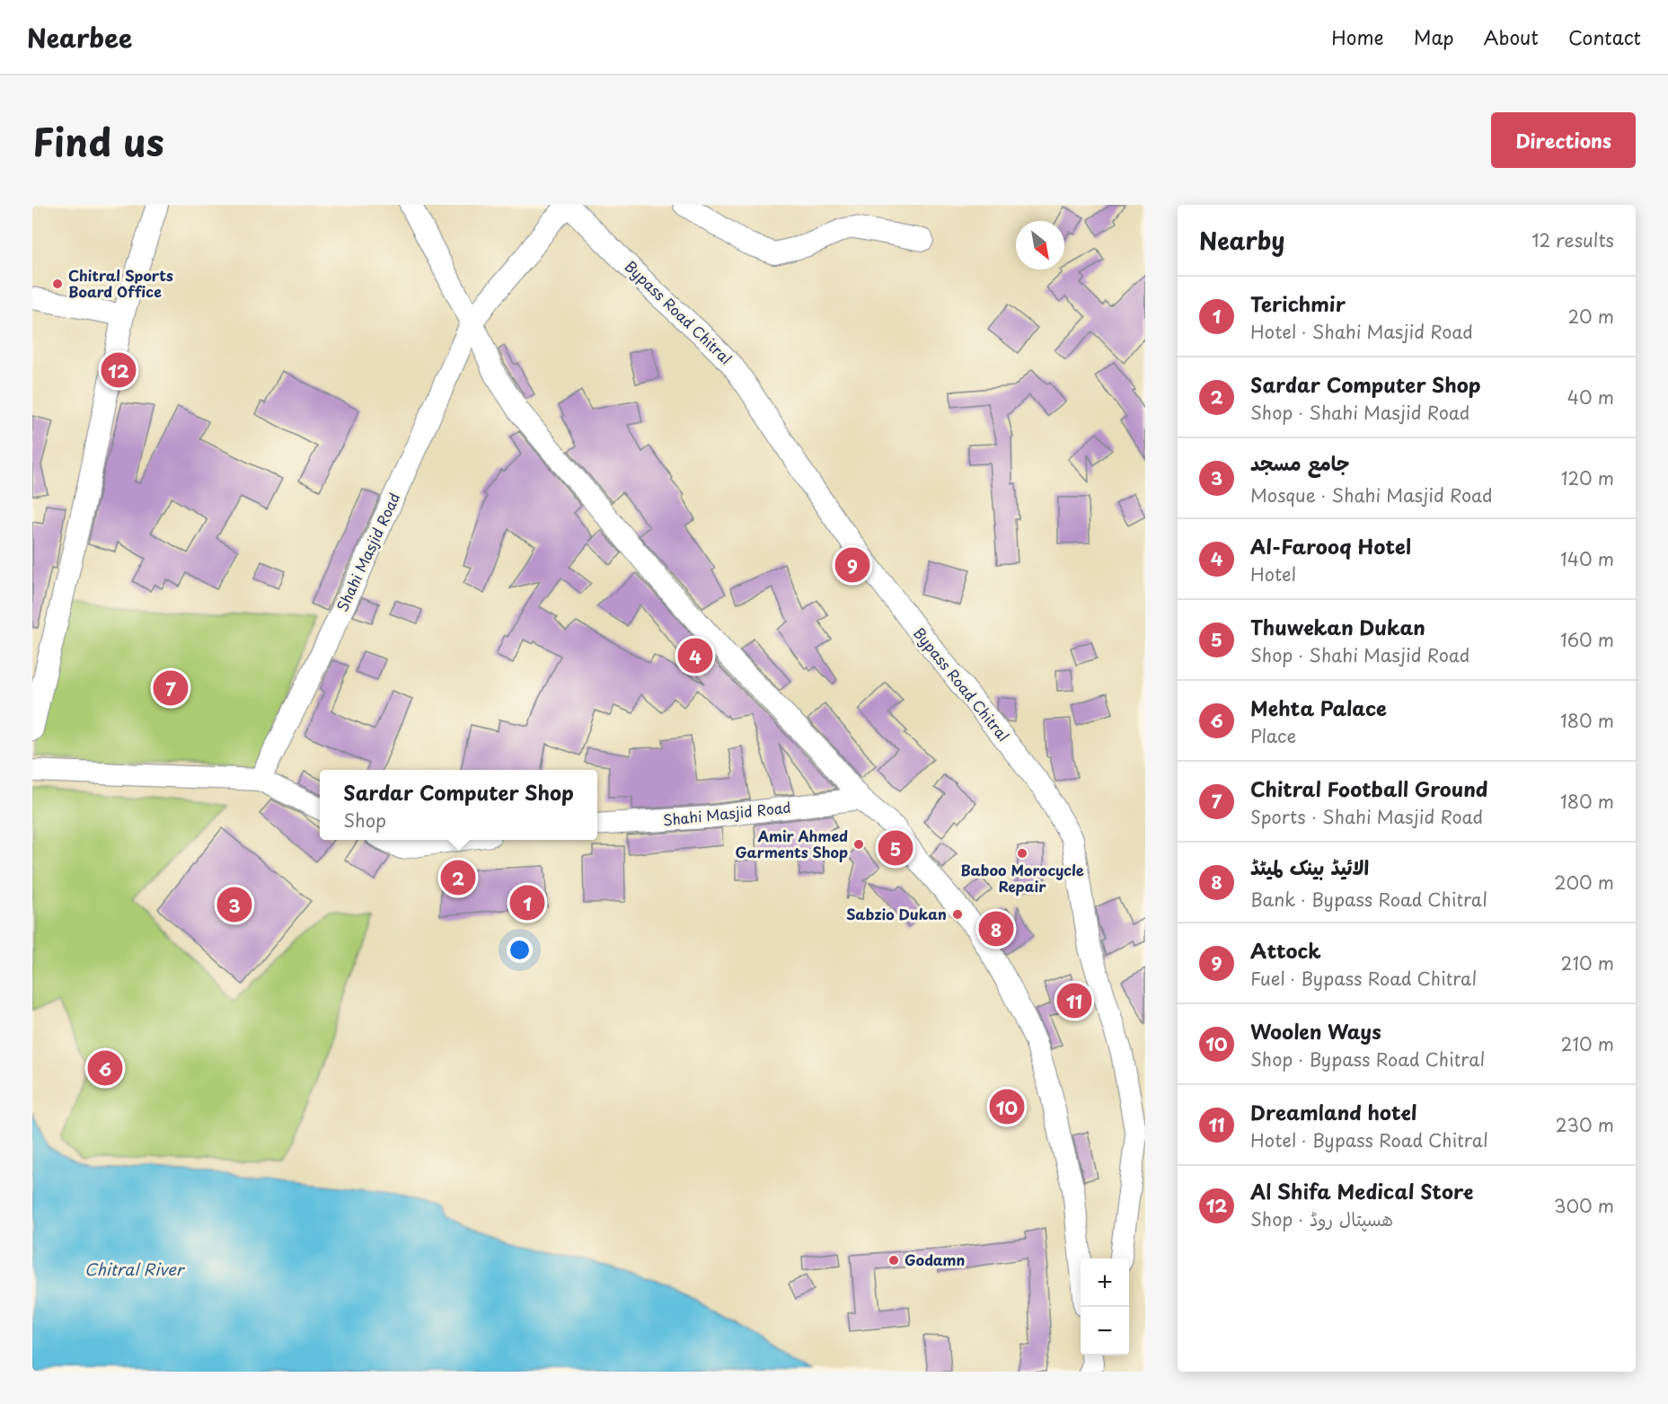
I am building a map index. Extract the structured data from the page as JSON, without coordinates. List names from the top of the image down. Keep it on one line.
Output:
{"streets":{"street":["Bypass Road Chitral","Shahi Masjid Road"]},"crossings":[["Bypass Road Chitral","Shahi Masjid Road"]],"water":["Chitral River"],"places":["Chitral Sports Board Office","Amir Ahmed Garments Shop","Baboo Morocycle Repair","Sabzio Dukan","Godamn"],"north":"bottom right","page":{"header":"Nearbee","nav":["Home","Map","About","Contact"],"title":"Find us","buttons":"Directions","heading":["Nearby","12 results"],"list":[{"mark":"1","name":"Terichmir","note":"Hotel · Shahi Masjid Road","value":"20 m"},{"mark":"2","name":"Sardar Computer Shop","note":"Shop · Shahi Masjid Road","value":"40 m"},{"mark":"3","name":"جامع مسجد","note":"Mosque · Shahi Masjid Road","value":"120 m"},{"mark":"4","name":"Al-Farooq Hotel","note":"Hotel","value":"140 m"},{"mark":"5","name":"Thuwekan Dukan","note":"Shop · Shahi Masjid Road","value":"160 m"},{"mark":"6","name":"Mehta Palace","note":"Place","value":"180 m"},{"mark":"7","name":"Chitral Football Ground","note":"Sports · Shahi Masjid Road","value":"180 m"},{"mark":"8","name":"الائیڈ بینک لمیٹڈ","note":"Bank · Bypass Road Chitral","value":"200 m"},{"mark":"9","name":"Attock","note":"Fuel · Bypass Road Chitral","value":"210 m"},{"mark":"10","name":"Woolen Ways","note":"Shop · Bypass Road Chitral","value":"210 m"},{"mark":"11","name":"Dreamland hotel","note":"Hotel · Bypass Road Chitral","value":"230 m"},{"mark":"12","name":"Al Shifa Medical Store","note":"Shop · ھسپتال روڈ","value":"300 m"}],"pins":["12","9","4","7","5","2","1","3","8","11","6","10"],"popup":["Sardar Computer Shop","Shop"],"map_buttons":["+","−"]}}
